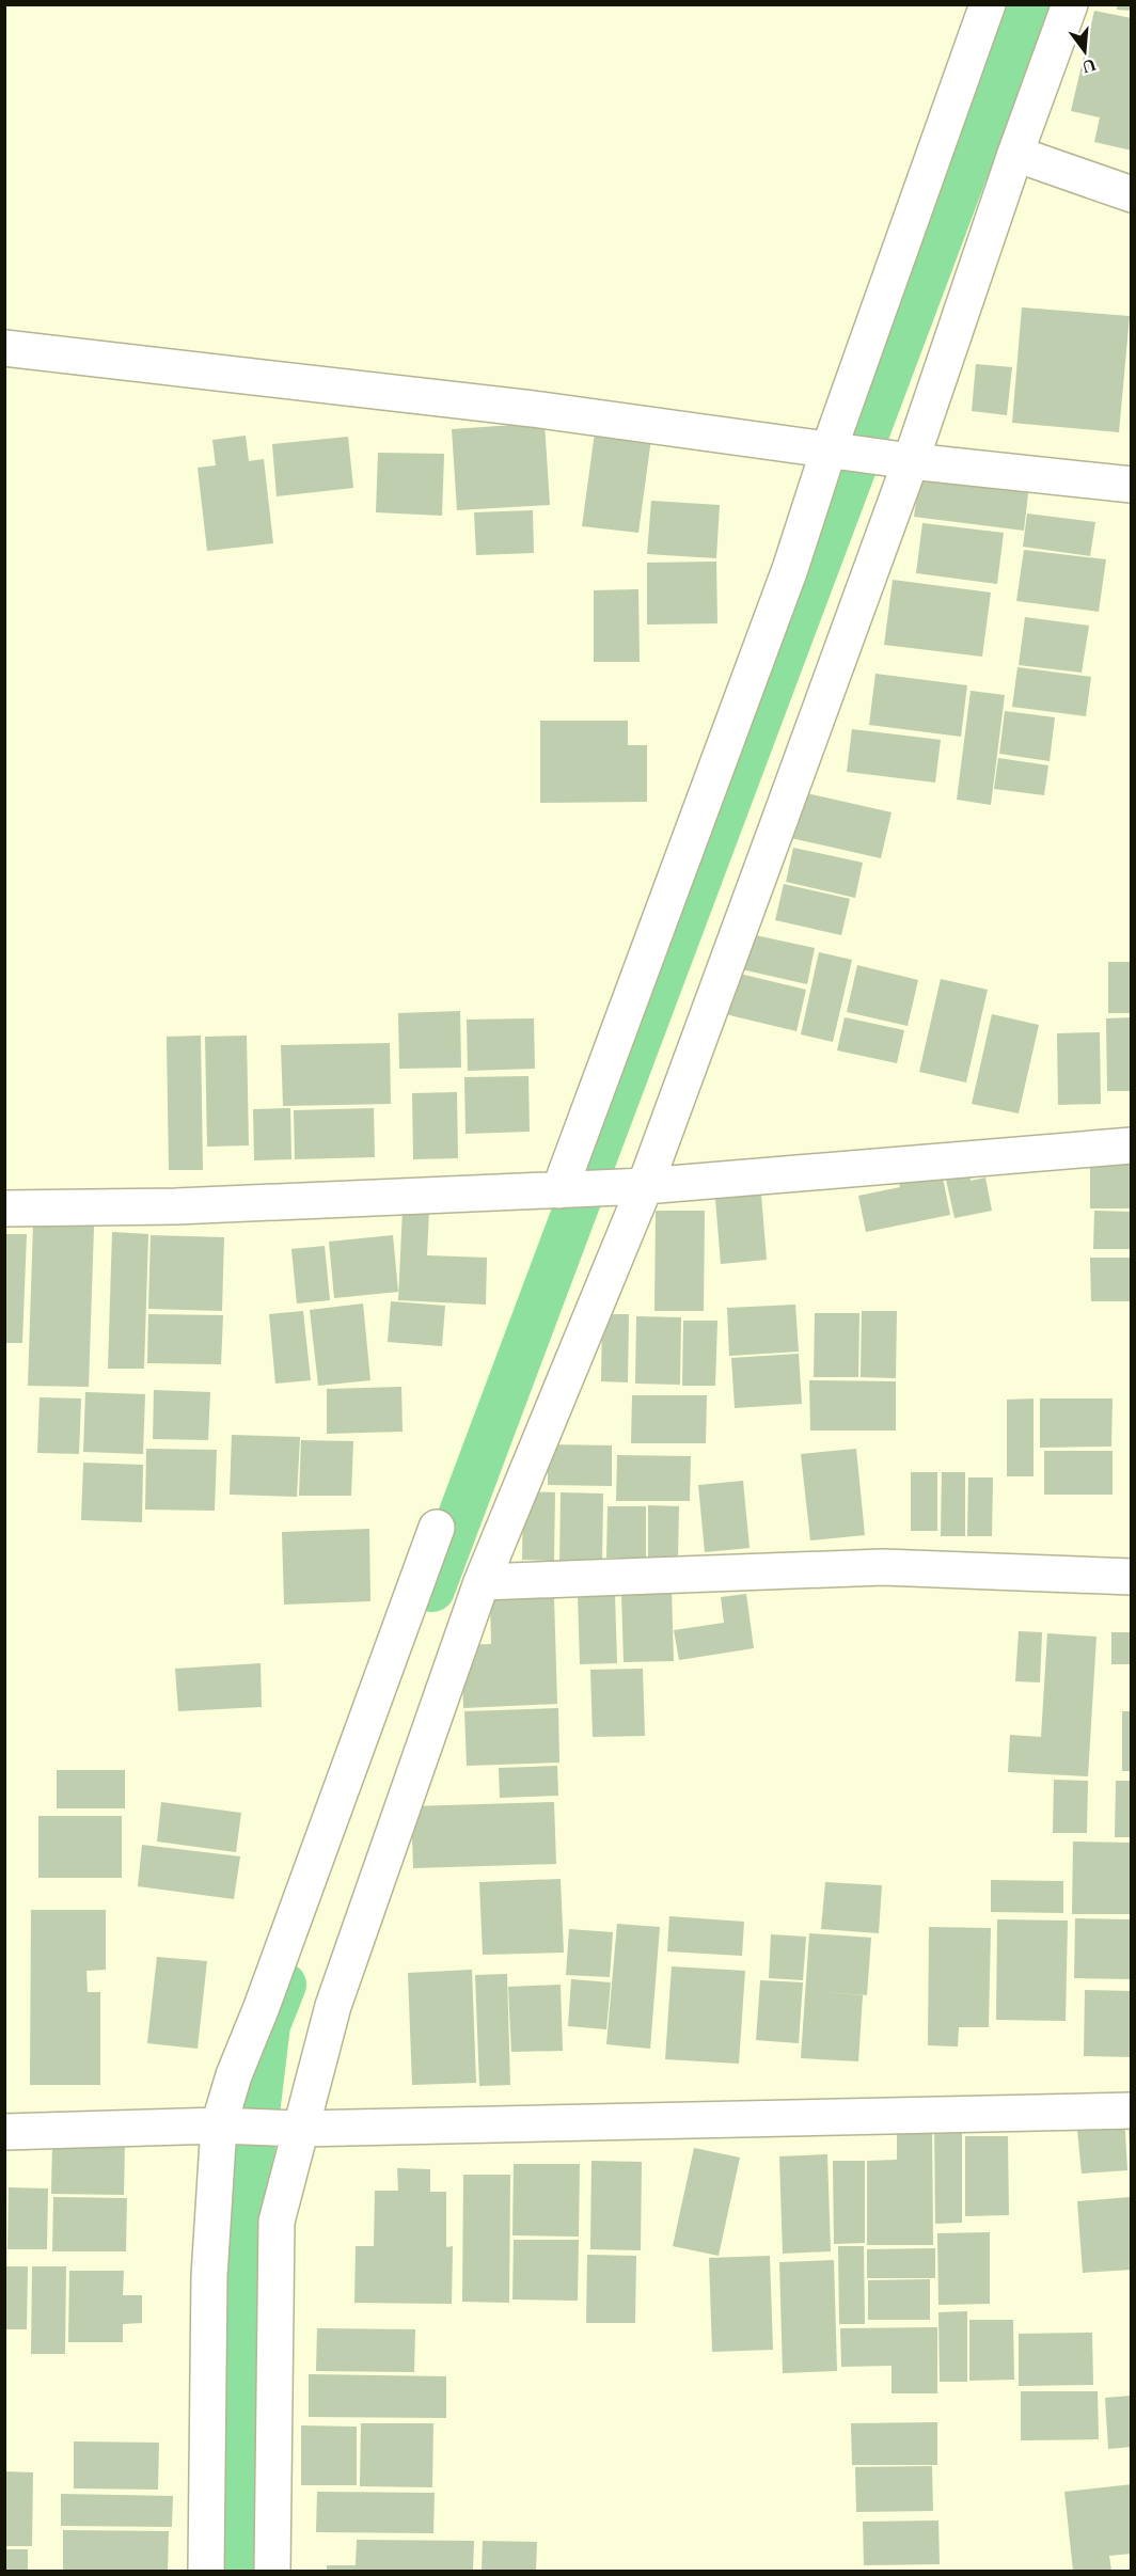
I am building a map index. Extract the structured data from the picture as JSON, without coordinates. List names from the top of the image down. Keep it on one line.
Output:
{"north":"bottom"}
